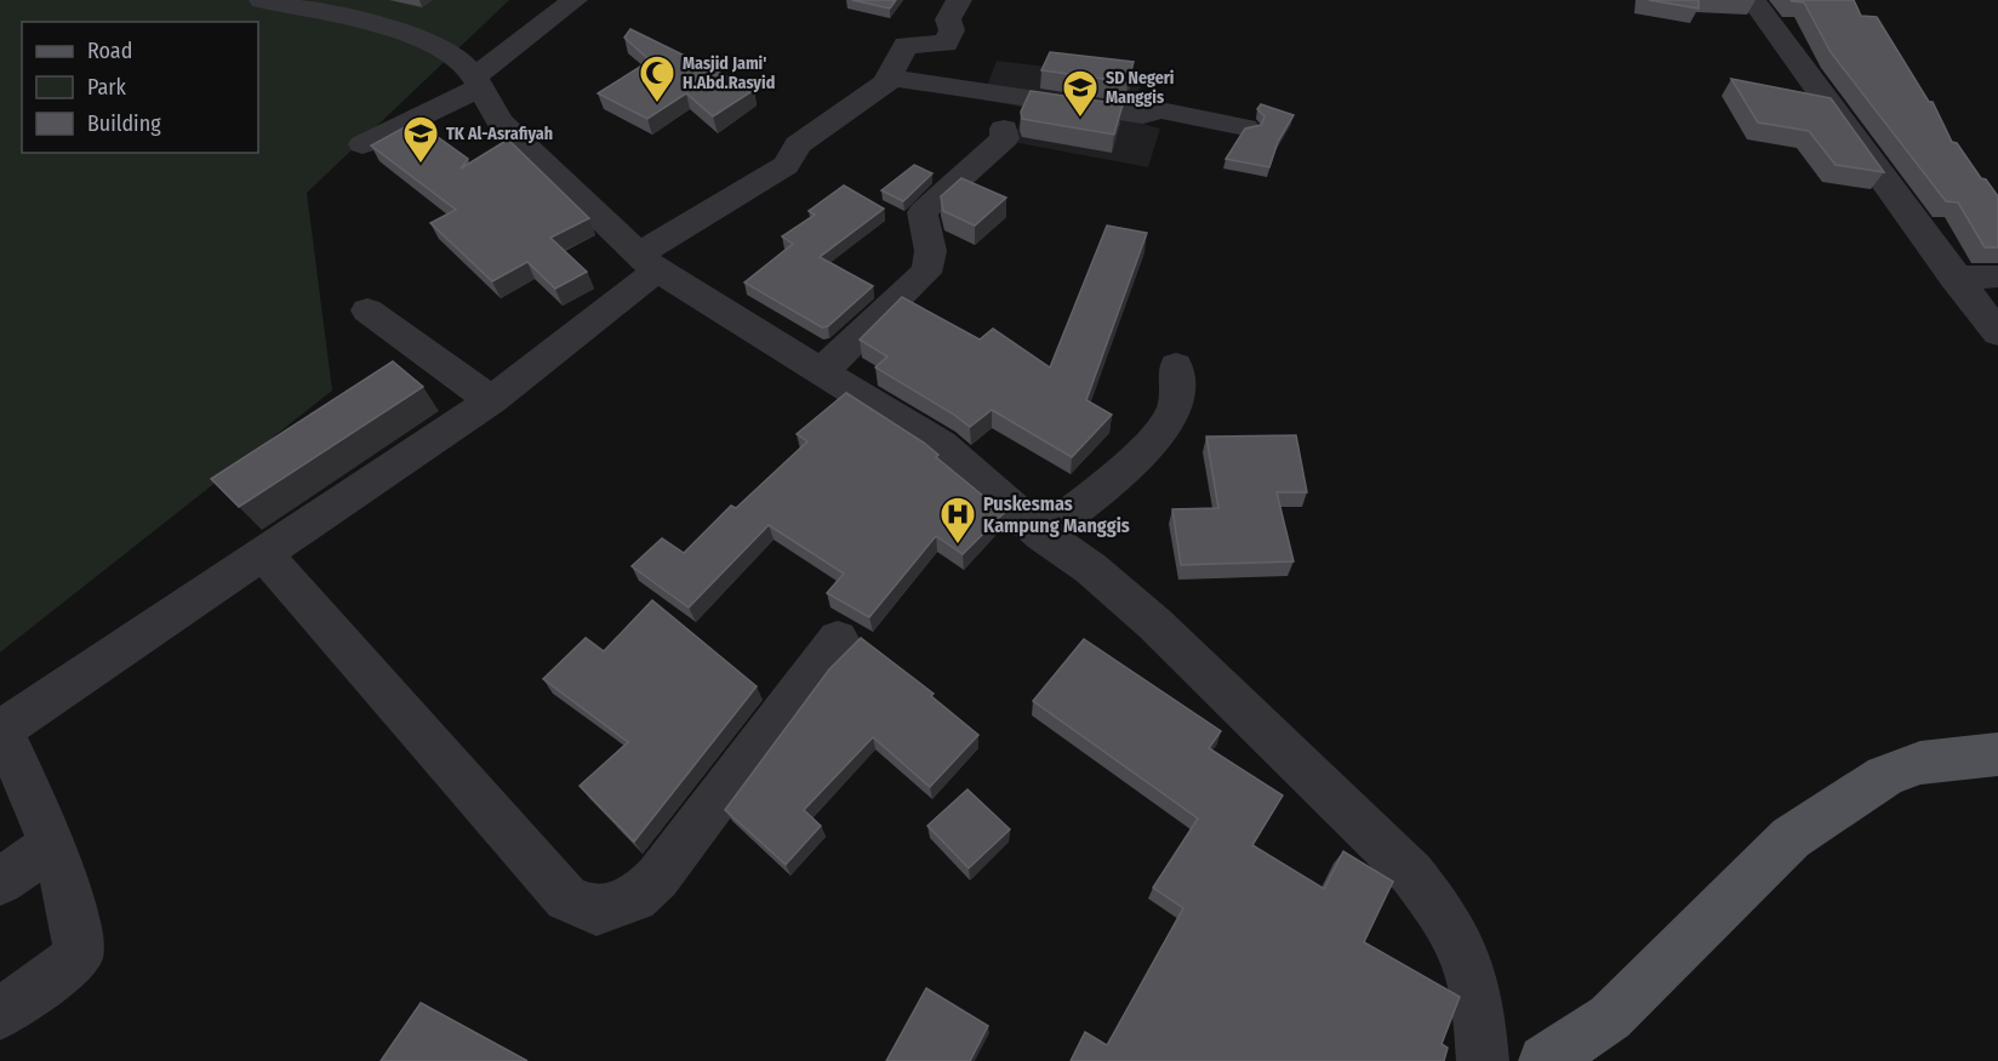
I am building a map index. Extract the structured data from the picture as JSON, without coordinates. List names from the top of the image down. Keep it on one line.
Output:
{"places":{"mosque":["Masjid Jami' H.Abd.Rasyid"],"school or university":["SD Negeri Manggis","TK Al-Asrafiyah"],"hospital":["Puskesmas Kampung Manggis"]},"legend":["Road","Park","Building"]}
